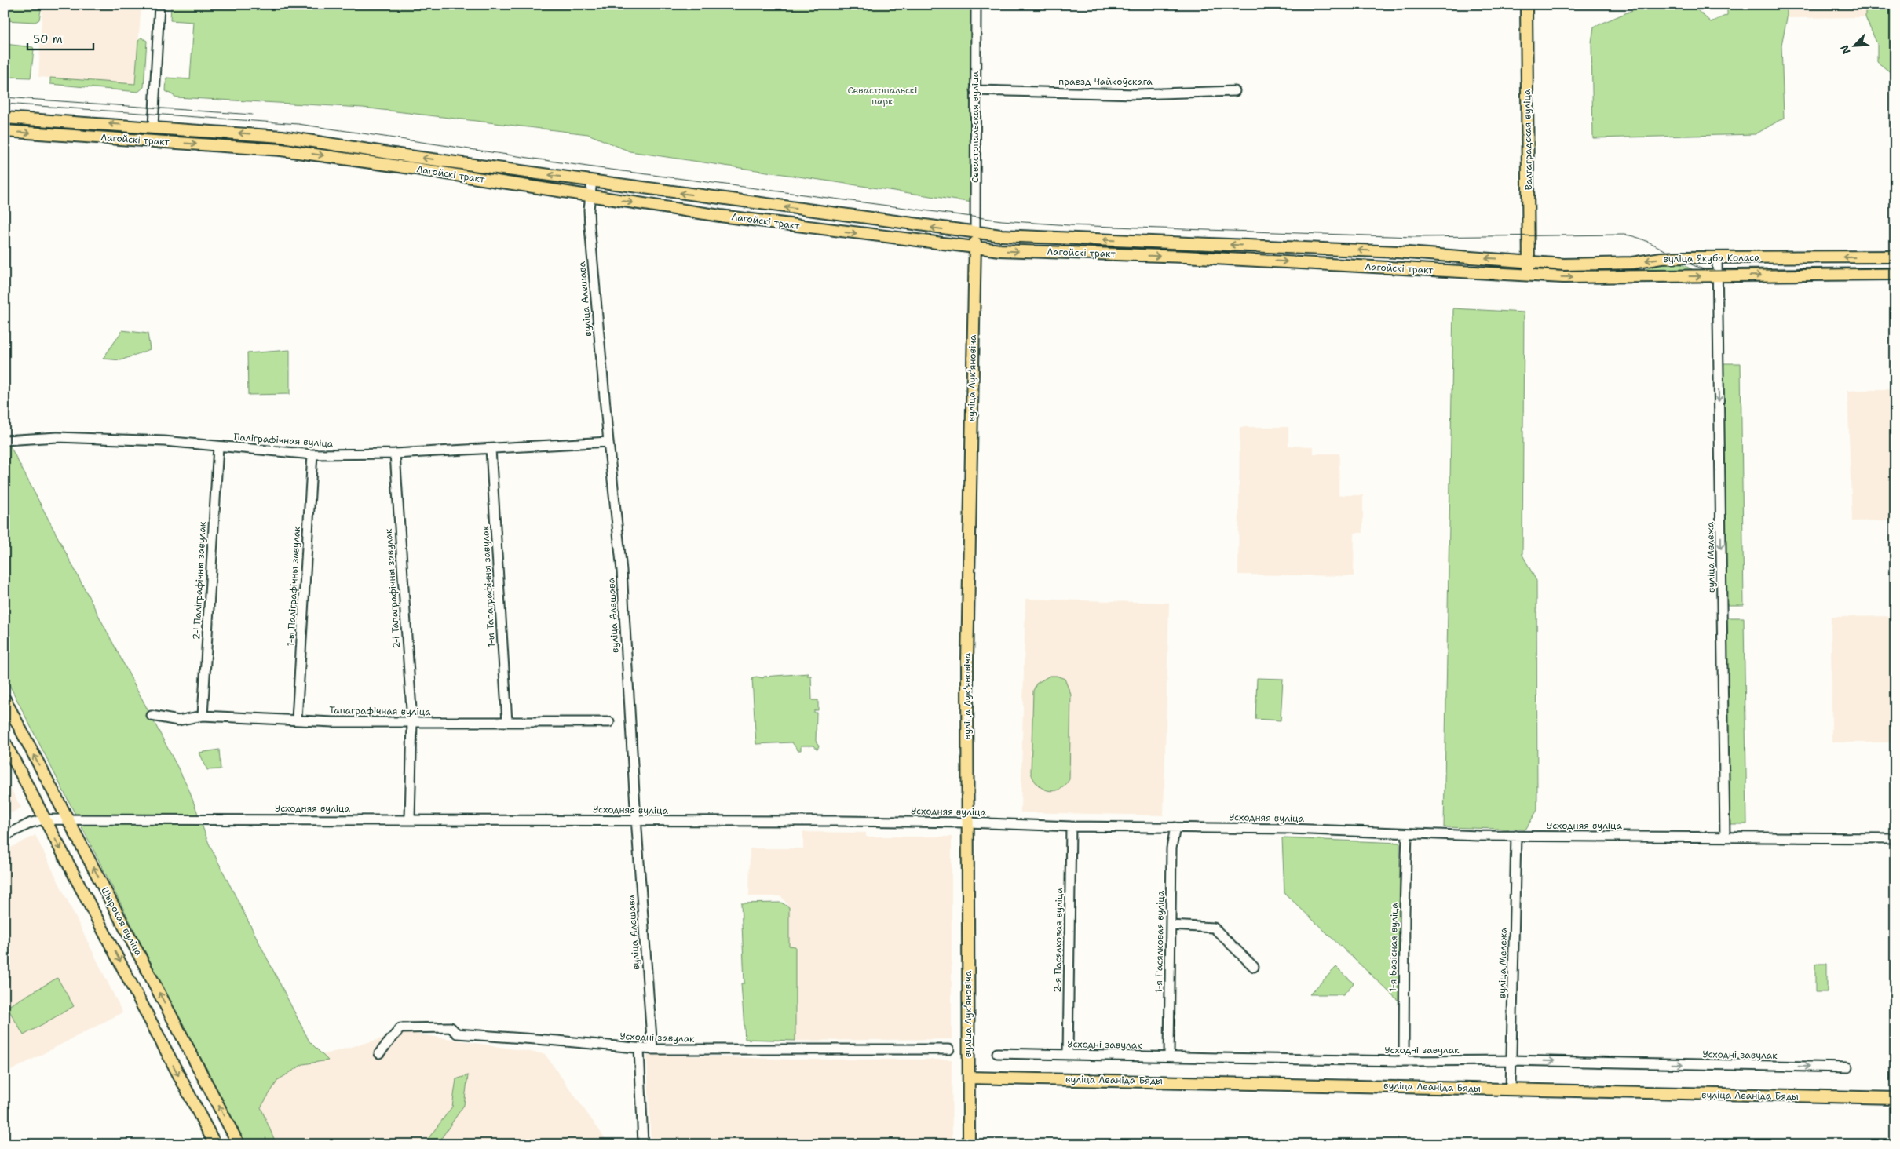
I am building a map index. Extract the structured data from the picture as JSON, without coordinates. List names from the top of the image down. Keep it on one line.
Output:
{"streets":{"main road":["Севастопальская вуліца","Лагойскі тракт","Валгаградская вуліца","вуліца Якуба Коласа","вуліца Лукʼяновіча","Шырокая вуліца","вуліца Леаніда Бяды"],"street":["праезд Чайкоўскага","вуліца Алешава","Паліграфічная вуліца","вуліца Мележа","2-і Паліграфічны завулак","1-ы Паліграфічны завулак","1-ы Тапаграфічны завулак","2-і Тапаграфічны завулак","Тапаграфічная вуліца","Усходняя вуліца","2-я Пасялковая вуліца","1-я Пасялковая вуліца","1-я Базісная вуліца","Усходні завулак"]},"crossings":[["праезд Чайкоўскага","Севастопальская вуліца"],["Севастопальская вуліца","Лагойскі тракт"],["Севастопальская вуліца","вуліца Лукʼяновіча"],["Лагойскі тракт","Валгаградская вуліца"],["Лагойскі тракт","вуліца Якуба Коласа"],["Лагойскі тракт","вуліца Алешава"],["Лагойскі тракт","вуліца Лукʼяновіча"],["Валгаградская вуліца","вуліца Якуба Коласа"],["вуліца Якуба Коласа","вуліца Мележа"],["вуліца Алешава","Паліграфічная вуліца"],["вуліца Алешава","Усходняя вуліца"],["вуліца Алешава","Усходні завулак"],["вуліца Лукʼяновіча","Усходняя вуліца"],["вуліца Лукʼяновіча","вуліца Леаніда Бяды"],["Паліграфічная вуліца","2-і Паліграфічны завулак"],["Паліграфічная вуліца","1-ы Паліграфічны завулак"],["Паліграфічная вуліца","1-ы Тапаграфічны завулак"],["Паліграфічная вуліца","2-і Тапаграфічны завулак"],["вуліца Мележа","Усходняя вуліца"],["вуліца Мележа","Усходні завулак"],["вуліца Мележа","вуліца Леаніда Бяды"],["2-і Паліграфічны завулак","Тапаграфічная вуліца"],["1-ы Паліграфічны завулак","Тапаграфічная вуліца"],["1-ы Тапаграфічны завулак","Тапаграфічная вуліца"],["2-і Тапаграфічны завулак","Тапаграфічная вуліца"],["2-і Тапаграфічны завулак","Усходняя вуліца"],["Усходняя вуліца","Шырокая вуліца"],["Усходняя вуліца","2-я Пасялковая вуліца"],["Усходняя вуліца","1-я Пасялковая вуліца"],["Усходняя вуліца","1-я Базісная вуліца"],["2-я Пасялковая вуліца","Усходні завулак"],["1-я Пасялковая вуліца","Усходні завулак"],["1-я Базісная вуліца","Усходні завулак"]],"one_way":["вуліца Мележа"],"parks":["Севастопальскі парк"],"scale_bar":"50 m","north":"bottom left"}
